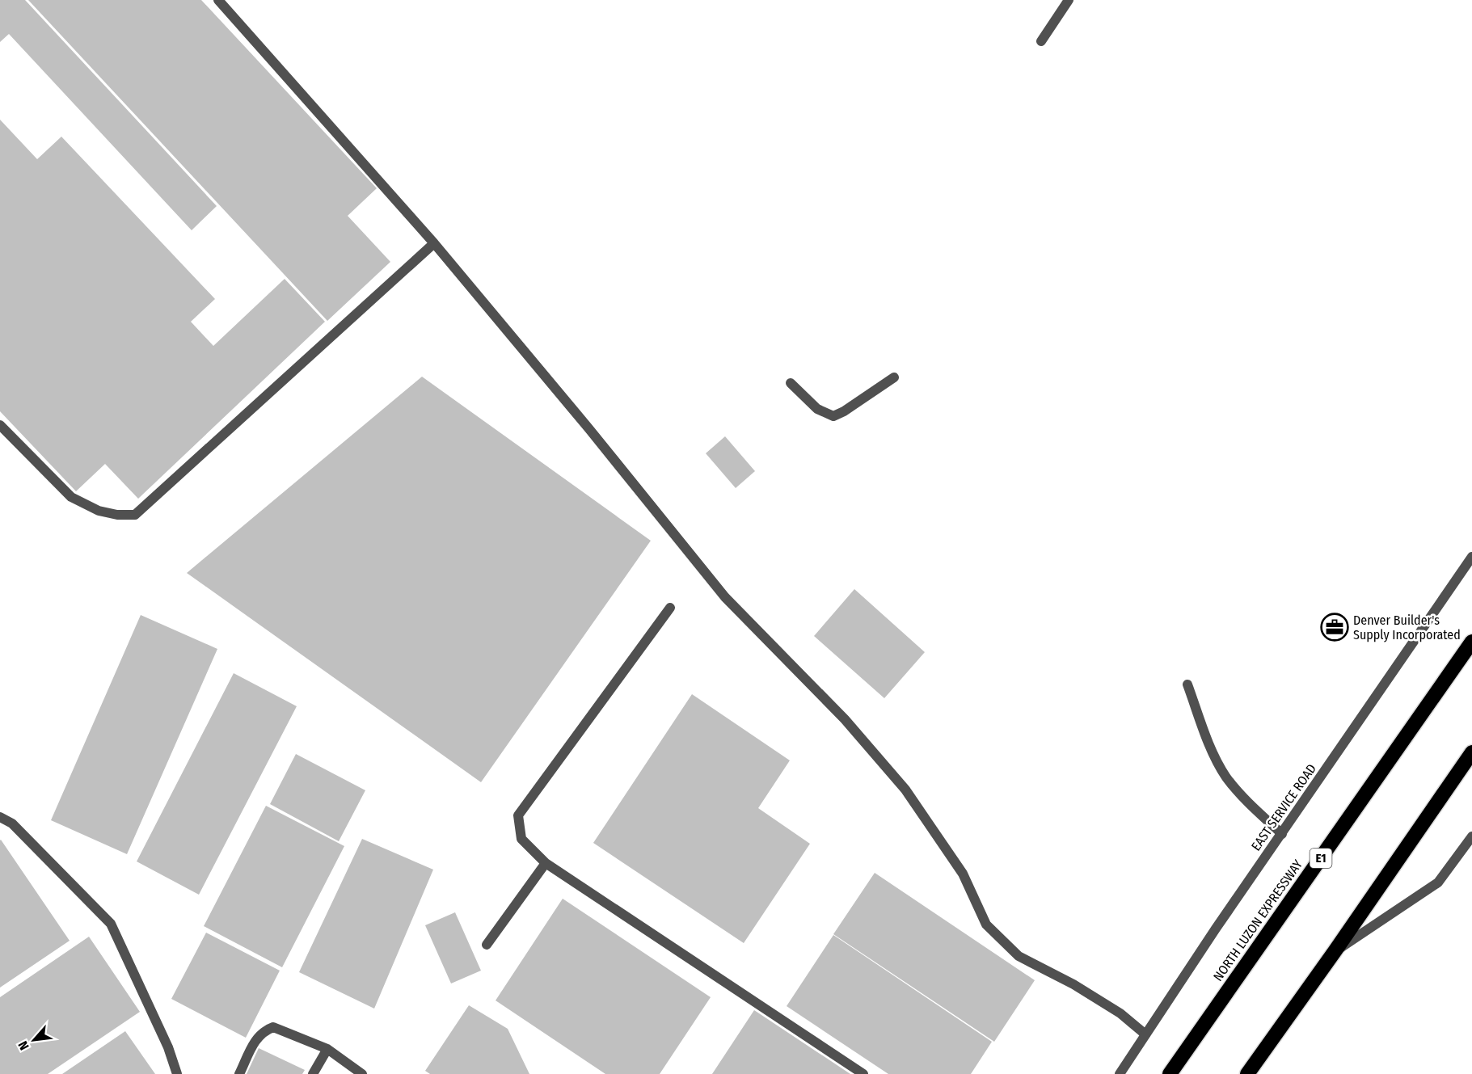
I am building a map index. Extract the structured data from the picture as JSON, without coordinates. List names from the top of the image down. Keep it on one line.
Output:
{"streets":{"highway":["E1","NORTH LUZON EXPRESSWAY"],"street":["EAST SERVICE ROAD"]},"places":{"office":["Denver Builder's Supply Incorporated"]},"north":"bottom left"}
